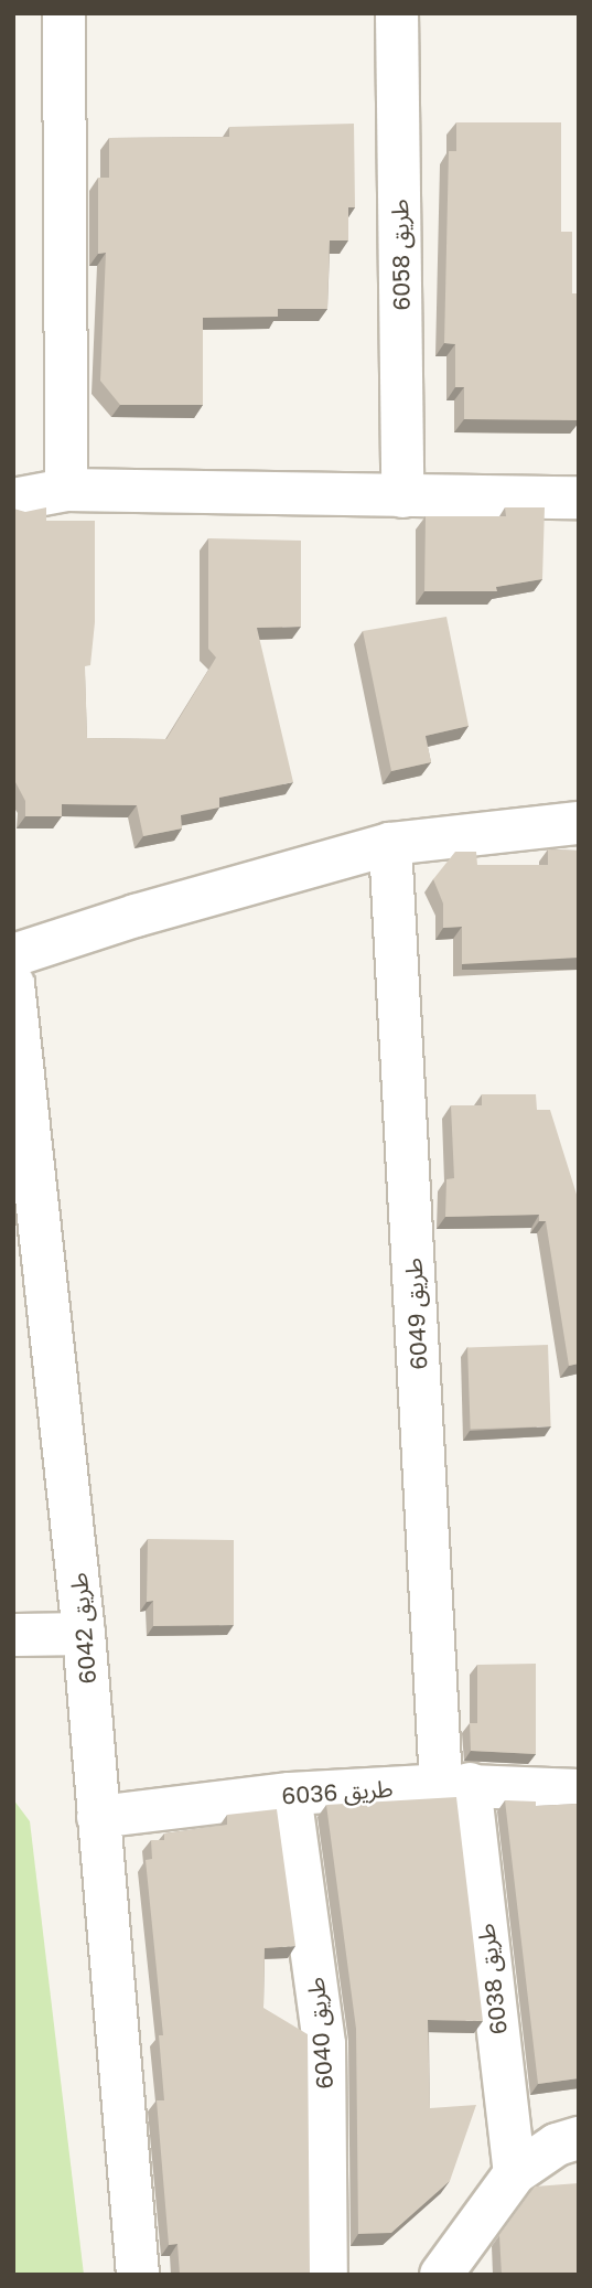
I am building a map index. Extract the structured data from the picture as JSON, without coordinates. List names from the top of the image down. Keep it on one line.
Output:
{"streets":{"street":["طريق 6058","طريق 6049","طريق 6042","طريق 6036","طريق 6038","طريق 6040"]},"crossings":[["طريق 6049","طريق 6036"],["طريق 6049","طريق 6038"],["طريق 6042","طريق 6036"],["طريق 6036","طريق 6038"],["طريق 6036","طريق 6040"]]}
